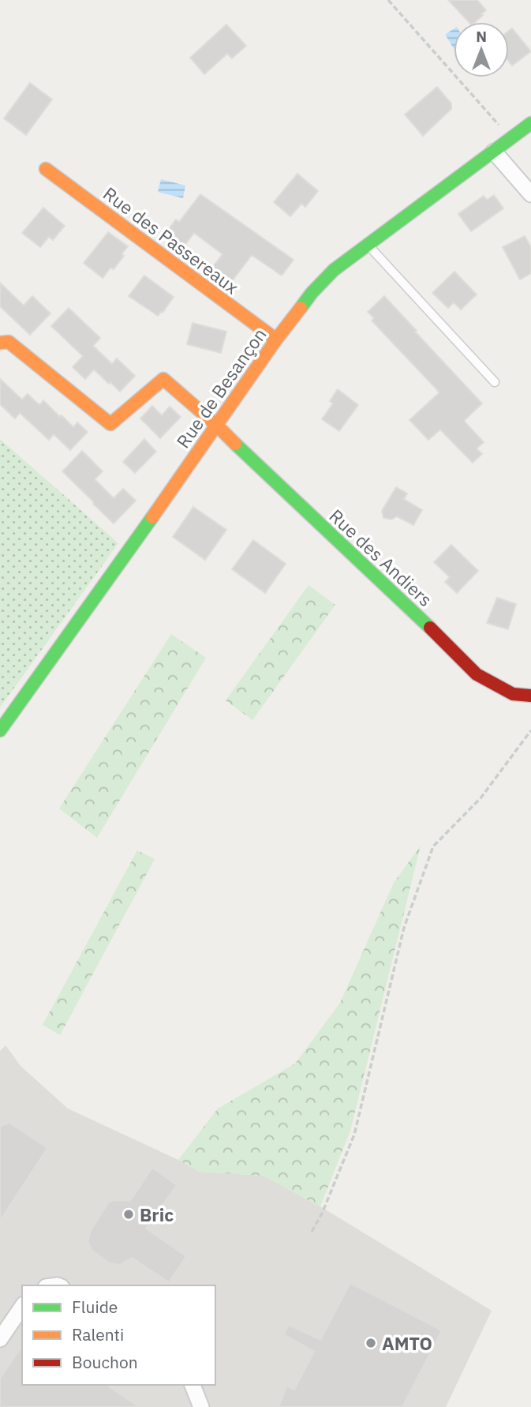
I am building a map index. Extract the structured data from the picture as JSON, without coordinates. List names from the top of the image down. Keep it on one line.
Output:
{"streets":{"street":["Rue des Passereaux","Rue de Besançon","Rue des Andiers"]},"crossings":[["Rue des Passereaux","Rue de Besançon"],["Rue de Besançon","Rue des Andiers"]],"places":["Bric","AMTO"],"legend":["Fluide","Ralenti","Bouchon"],"north":"top"}
